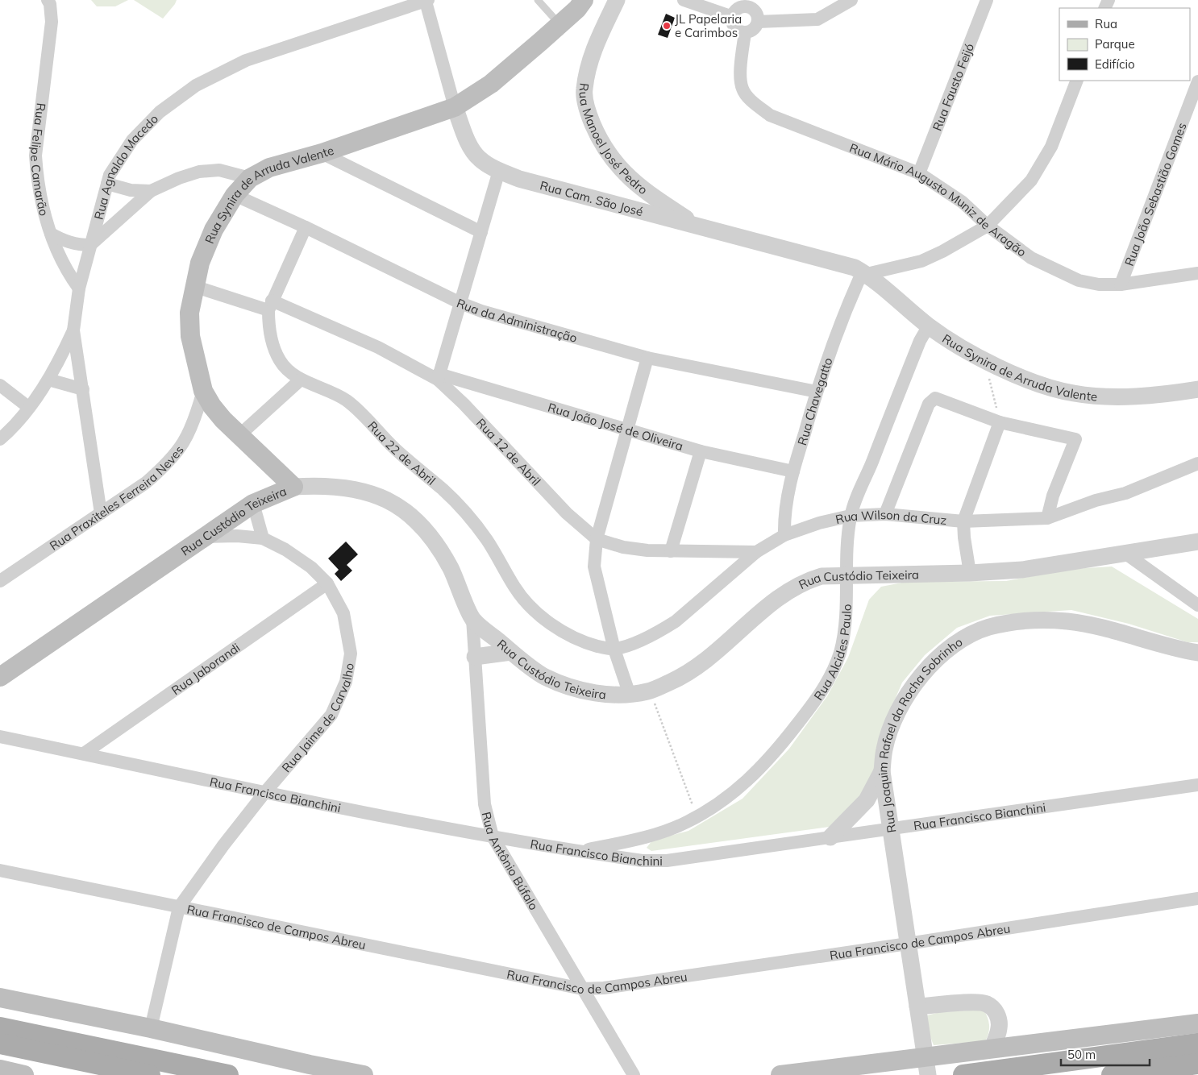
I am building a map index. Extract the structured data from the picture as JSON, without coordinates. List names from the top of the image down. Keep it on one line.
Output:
{"streets":{"main road":["Rua Synira de Arruda Valente","Rua Custódio Teixeira"],"street":["Rua Fausto Feijó","Rua Manoel José Pedro","Rua Felipe Camarão","Rua Agnaldo Macedo","Rua João Sebastião Gomes","Rua Cam. São José","Rua Mário Augusto Muniz de Aragão","Rua da Administração","Rua Chavegatto","Rua João José de Oliveira","Rua 12 de Abril","Rua 22 de Abril","Rua Praxiteles Ferreira Neves","Rua Wilson da Cruz","Rua Alcides Paulo","Rua Jaborandi","Rua Jaime de Carvalho","Rua Joaquim Rafael da Rocha Sobrinho","Rua Francisco Bianchini","Rua Antônio Búfalo","Rua Francisco de Campos Abreu"]},"crossings":[["Rua Fausto Feijó","Rua Mário Augusto Muniz de Aragão"],["Rua Manoel José Pedro","Rua Cam. São José"],["Rua Felipe Camarão","Rua Agnaldo Macedo"],["Rua Agnaldo Macedo","Rua Cam. São José"],["Rua Agnaldo Macedo","Rua Praxiteles Ferreira Neves"],["Rua João Sebastião Gomes","Rua Mário Augusto Muniz de Aragão"],["Rua Synira de Arruda Valente","Rua Cam. São José"],["Rua Synira de Arruda Valente","Rua da Administração"],["Rua Synira de Arruda Valente","Rua Chavegatto"],["Rua Synira de Arruda Valente","Rua 12 de Abril"],["Rua Synira de Arruda Valente","Rua Praxiteles Ferreira Neves"],["Rua Synira de Arruda Valente","Rua Custódio Teixeira"],["Rua Synira de Arruda Valente","Rua Alcides Paulo"],["Rua Cam. São José","Rua Chavegatto"],["Rua da Administração","Rua Chavegatto"],["Rua da Administração","Rua 22 de Abril"],["Rua Chavegatto","Rua João José de Oliveira"],["Rua Chavegatto","Rua Wilson da Cruz"],["Rua João José de Oliveira","Rua 12 de Abril"],["Rua 12 de Abril","Rua 22 de Abril"],["Rua 12 de Abril","Rua Wilson da Cruz"],["Rua 22 de Abril","Rua Wilson da Cruz"],["Rua Wilson da Cruz","Rua Alcides Paulo"],["Rua Custódio Teixeira","Rua Alcides Paulo"],["Rua Custódio Teixeira","Rua Jaime de Carvalho"],["Rua Custódio Teixeira","Rua Antônio Búfalo"],["Rua Alcides Paulo","Rua Francisco Bianchini"],["Rua Jaborandi","Rua Jaime de Carvalho"],["Rua Jaborandi","Rua Francisco Bianchini"],["Rua Jaime de Carvalho","Rua Francisco Bianchini"],["Rua Jaime de Carvalho","Rua Francisco de Campos Abreu"],["Rua Joaquim Rafael da Rocha Sobrinho","Rua Francisco Bianchini"],["Rua Joaquim Rafael da Rocha Sobrinho","Rua Francisco de Campos Abreu"],["Rua Francisco Bianchini","Rua Antônio Búfalo"],["Rua Antônio Búfalo","Rua Francisco de Campos Abreu"]],"places":["JL Papelaria e Carimbos"],"legend":["Rua","Parque","Edifício"],"scale_bar":"50 m"}
